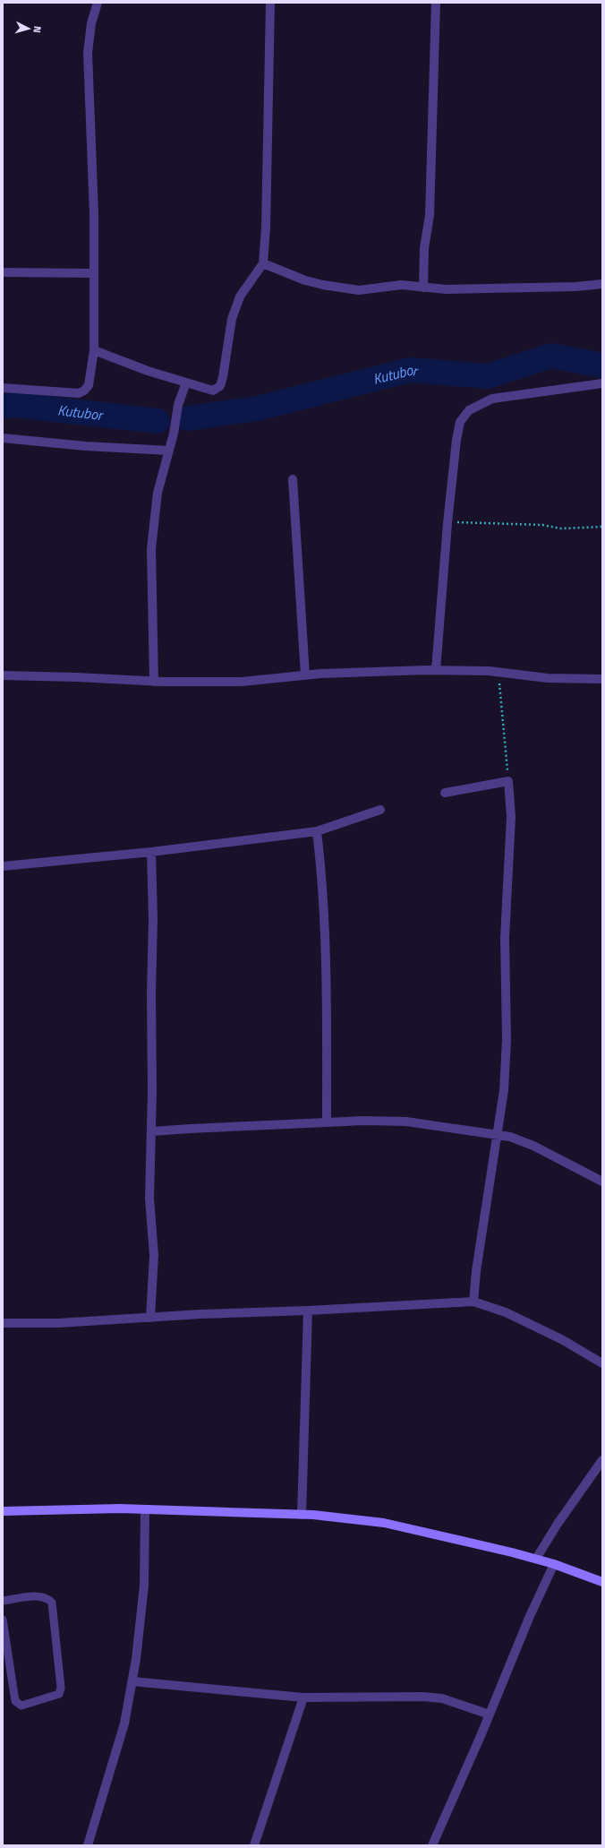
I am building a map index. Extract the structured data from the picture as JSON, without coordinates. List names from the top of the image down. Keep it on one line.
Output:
{"water":["Kutubor"],"north":"right"}
